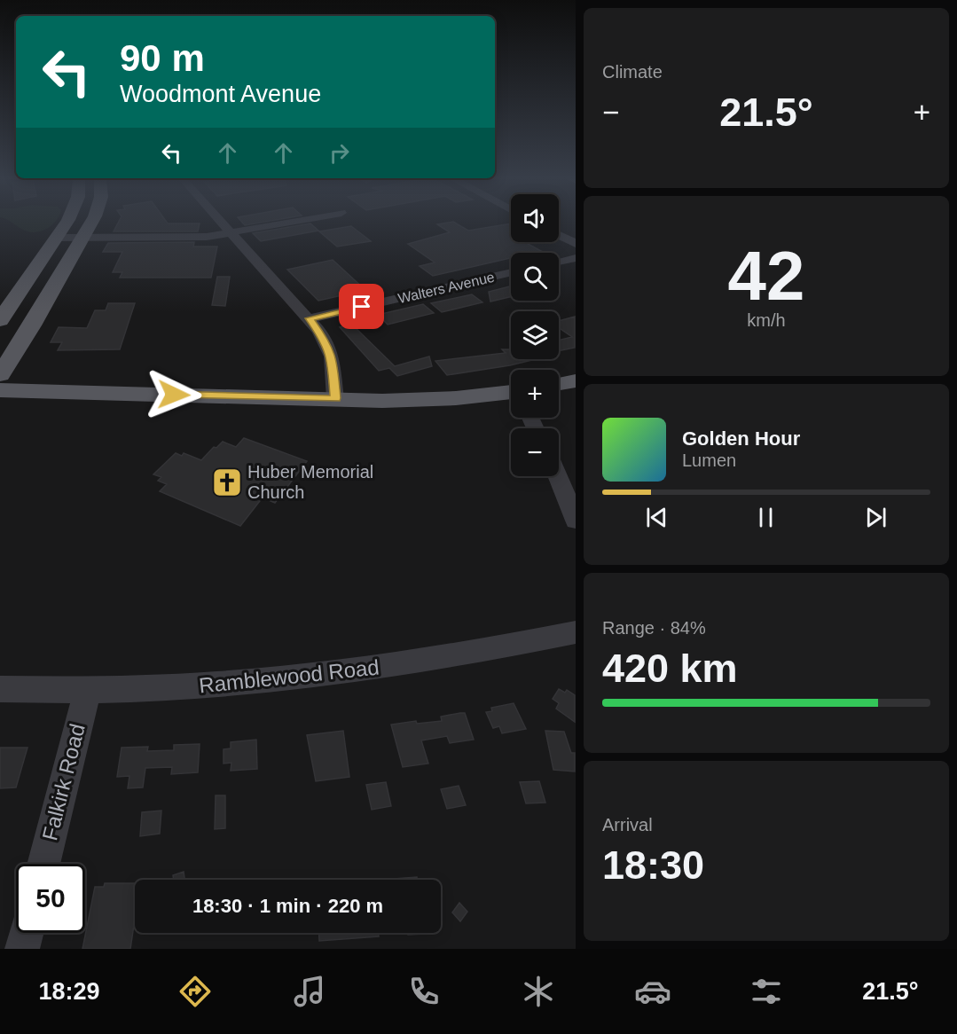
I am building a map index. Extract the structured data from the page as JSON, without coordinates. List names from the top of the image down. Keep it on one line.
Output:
{"streets":{"street":["Walters Avenue","Ramblewood Road","Falkirk Road"]},"crossings":[["Ramblewood Road","Falkirk Road"]],"places":{"church":["Huber Memorial Church"]},"page":{"tile":["Climate",["42","km/h"],["Range · 84%","420 km"],["Arrival","18:30"]],"turn":["90 m","Woodmont Avenue"],"heat":["−","21.5°","+"],"map_buttons":["+","−"],"song":["Golden Hour","Lumen"],"limit":"50","trip":"18:30 · 1 min · 220 m","tabs":["18:29","21.5°"]}}
